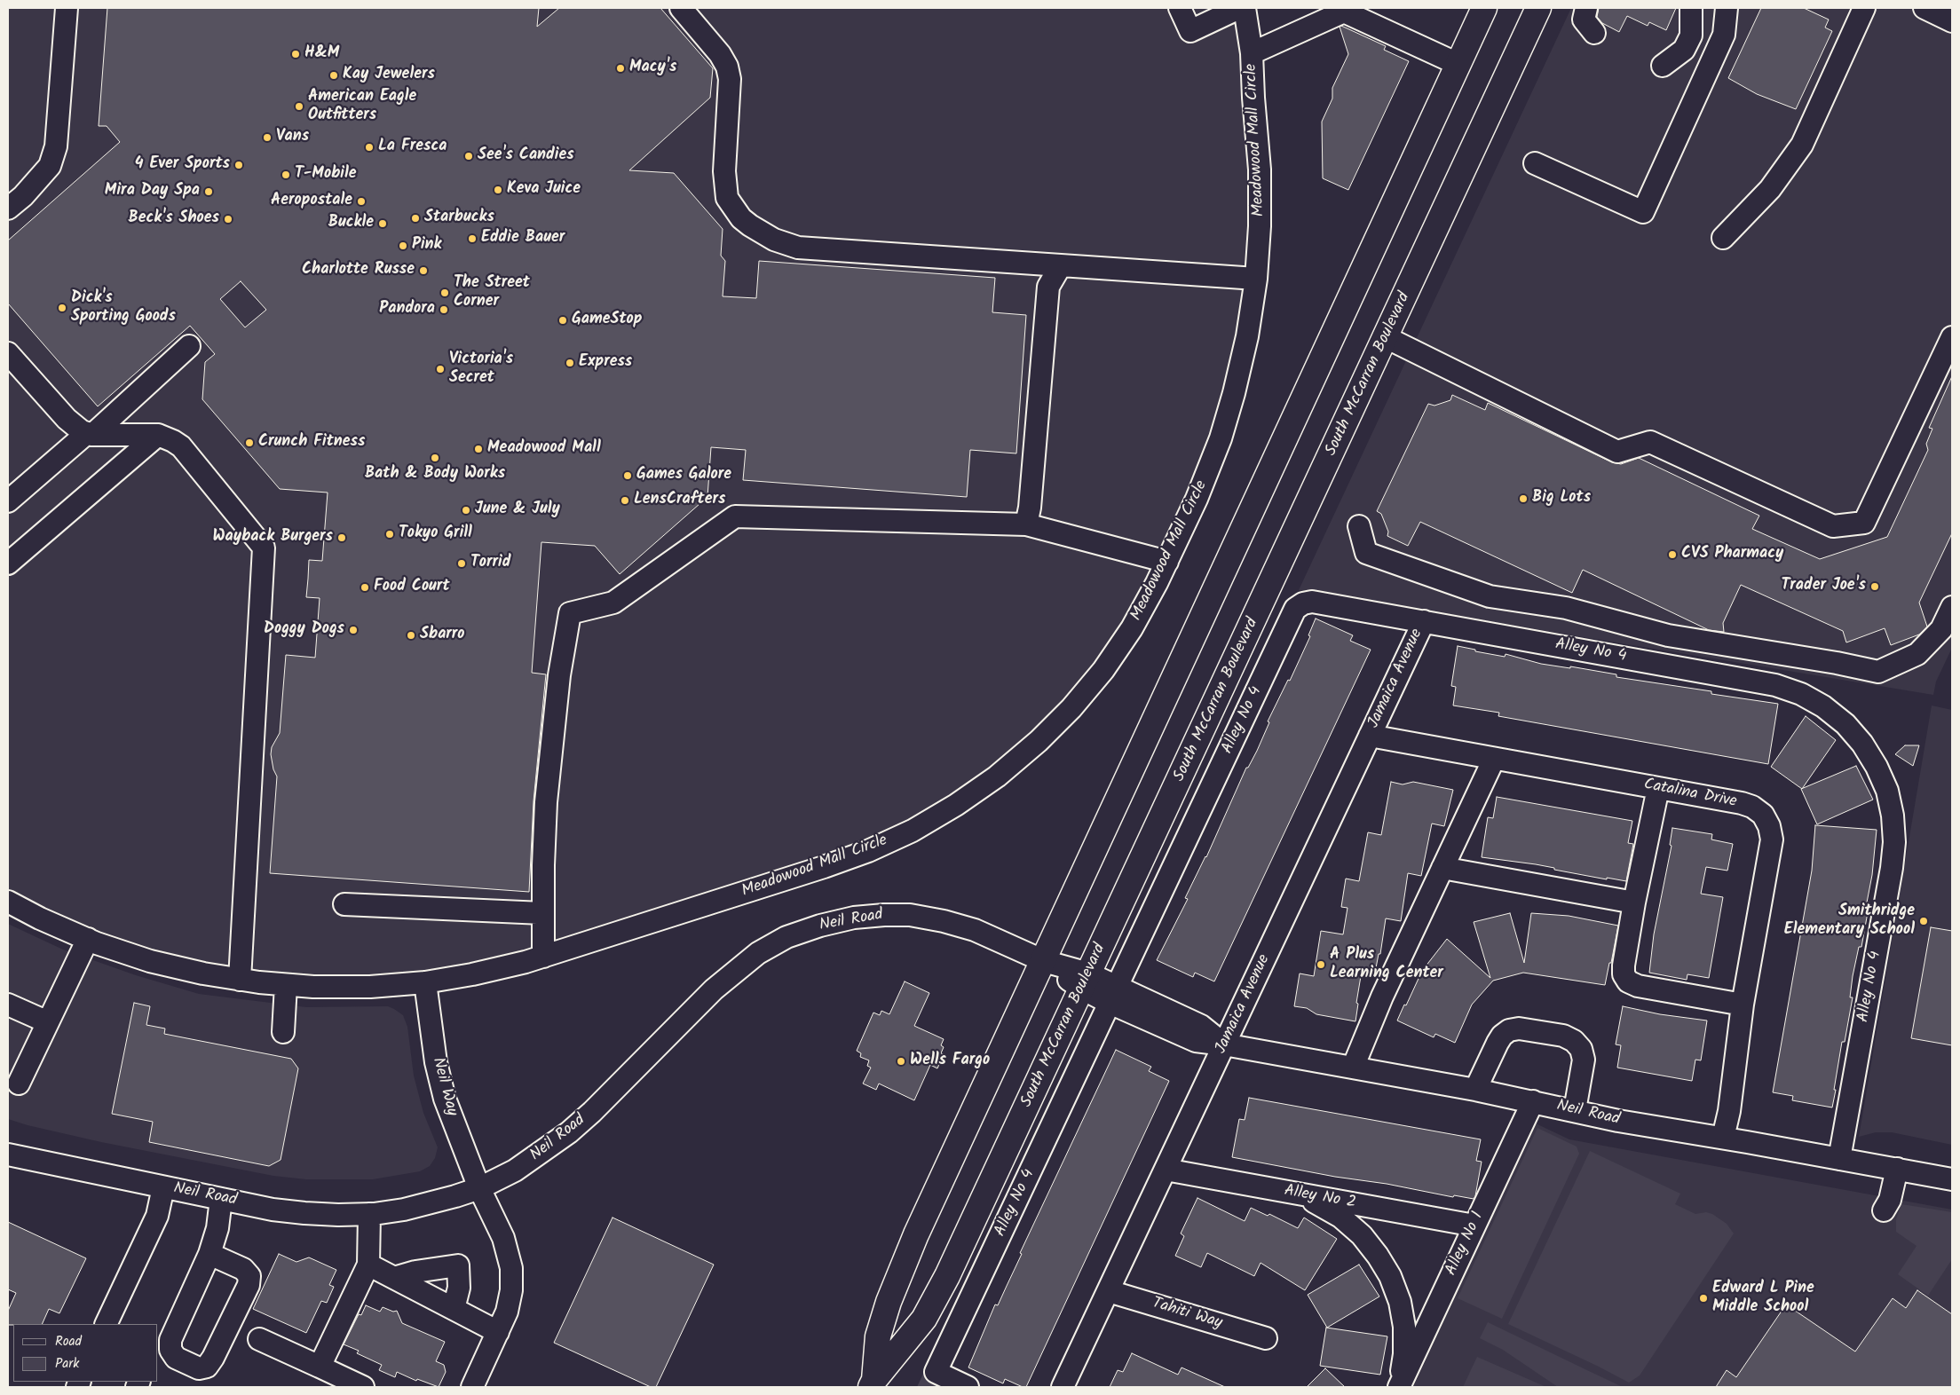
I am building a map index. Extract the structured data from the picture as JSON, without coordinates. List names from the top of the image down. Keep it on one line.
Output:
{"streets":{"main road":["South McCarran Boulevard"],"street":["Meadowood Mall Circle","Alley No 4","Jamaica Avenue","Catalina Drive","Neil Road","Neil Way","Alley No 2","Alley No 1","Tahiti Way"]},"crossings":[["Meadowood Mall Circle","Neil Way"],["South McCarran Boulevard","Neil Road"],["Alley No 4","Jamaica Avenue"],["Alley No 4","Neil Road"],["Jamaica Avenue","Catalina Drive"],["Jamaica Avenue","Neil Road"],["Jamaica Avenue","Alley No 2"],["Jamaica Avenue","Tahiti Way"],["Catalina Drive","Neil Road"],["Neil Road","Neil Way"],["Neil Road","Alley No 1"],["Alley No 2","Alley No 1"]],"places":["H&M","Macy's","Kay Jewelers","American Eagle Outfitters","Vans","La Fresca","See's Candies","4 Ever Sports","T-Mobile","Keva Juice","Mira Day Spa","Aeropostale","Starbucks","Beck's Shoes","Buckle","Eddie Bauer","Pink","Charlotte Russe","The Street Corner","Dick's Sporting Goods","Pandora","GameStop","Express","Victoria's Secret","Crunch Fitness","Meadowood Mall","Bath & Body Works","Games Galore","Big Lots","LensCrafters","June & July","Tokyo Grill","Wayback Burgers","CVS Pharmacy","Torrid","Trader Joe's","Food Court","Doggy Dogs","Sbarro","Smithridge Elementary School","A Plus Learning Center","Wells Fargo","Edward L Pine Middle School"],"legend":["Road","Park"]}
